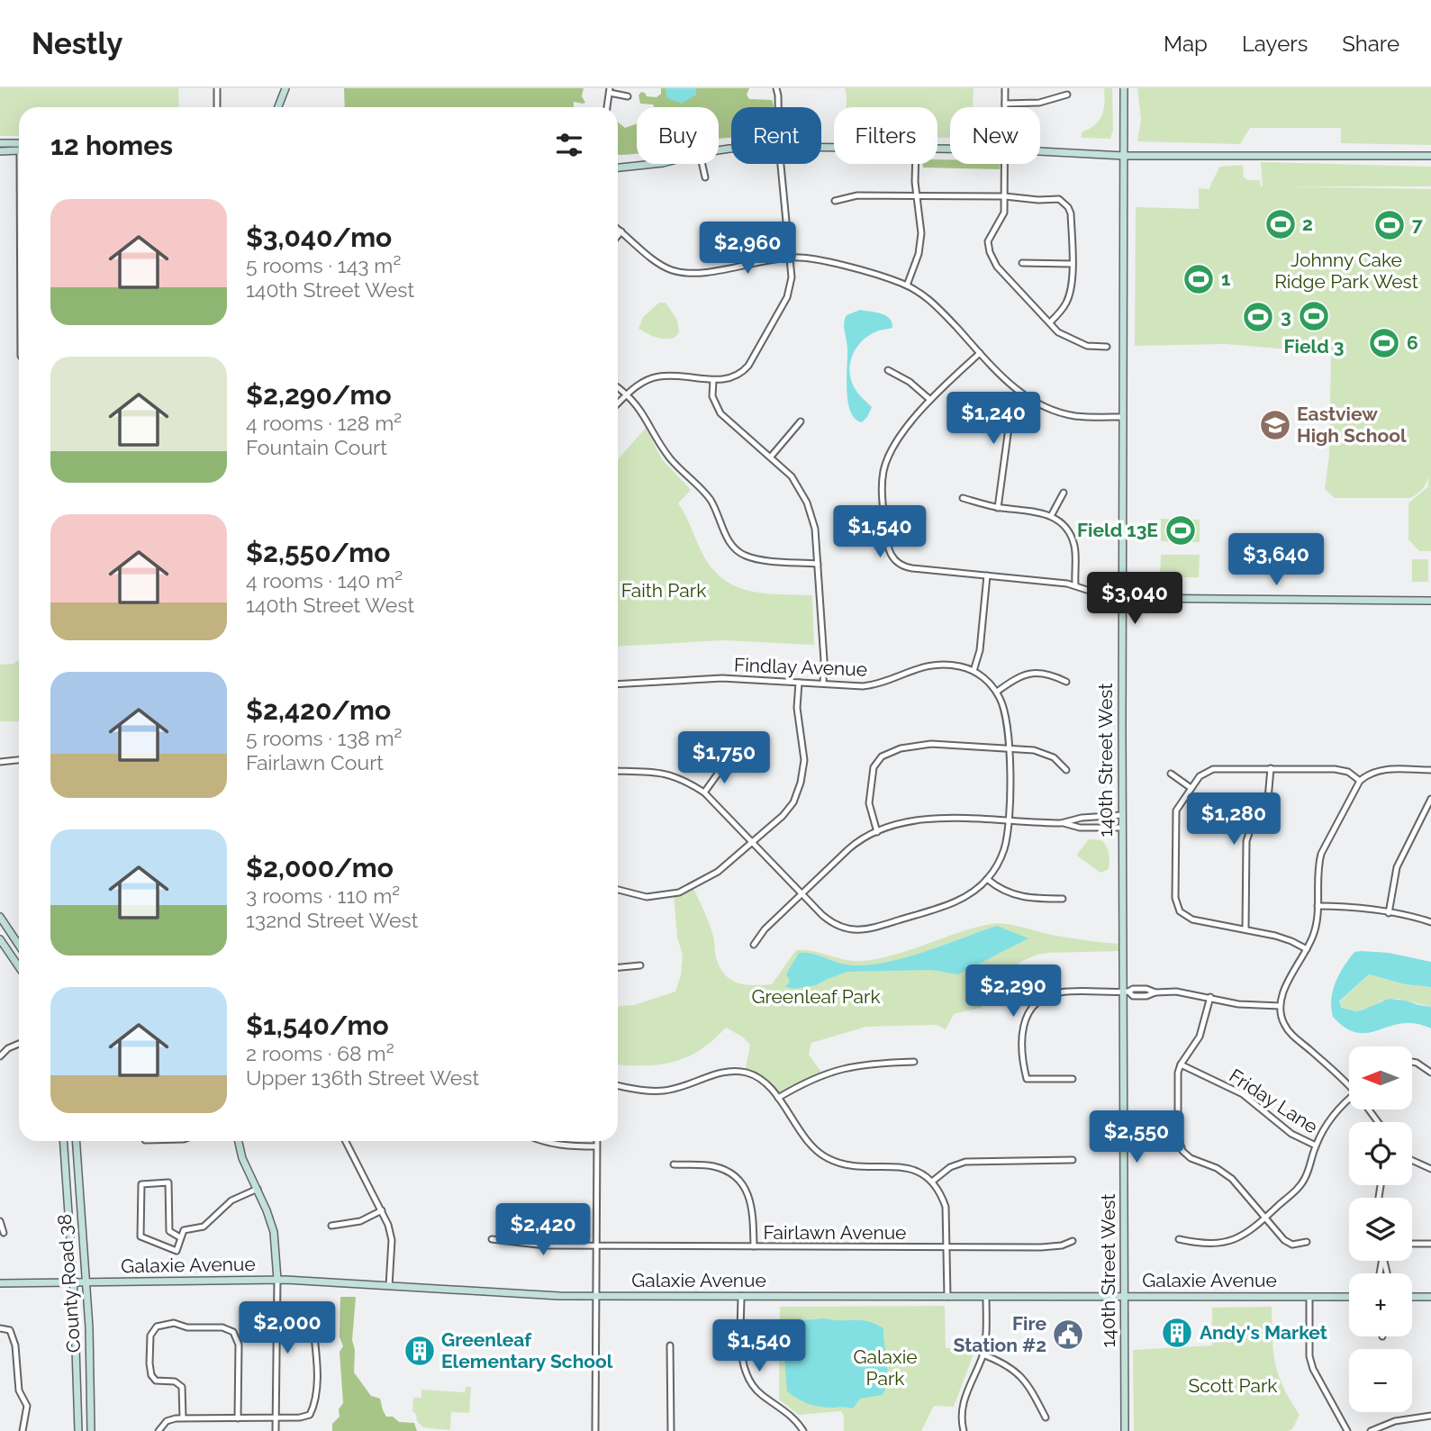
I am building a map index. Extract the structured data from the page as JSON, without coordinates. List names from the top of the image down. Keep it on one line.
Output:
{"streets":{"street":["Findlay Avenue","140th Street West","Friday Lane","Fairlawn Avenue","Galaxie Avenue","County Road 38"]},"crossings":[["140th Street West","Galaxie Avenue"],["Galaxie Avenue","County Road 38"]],"parks":["Johnny Cake Ridge Park West","Faith Park","Greenleaf Park","Galaxie Park","Scott Park"],"places":{"sports":["2","7","1","Field 3","3","6","Field 13E"],"school or university":["Eastview High School"],"building":["Andy's Market","Greenleaf Elementary School"],"public building":["Fire Station #2"]},"north":"left","page":{"header":"Nestly","nav":["Map","Layers","Share"],"chip":["Buy","Rent","Filters","New"],"heading":"12 homes","list":[{"name":"$3,040/mo","note":"5 rooms · 143 m² · 140th Street West"},{"name":"$2,290/mo","note":"4 rooms · 128 m² · Fountain Court"},{"name":"$2,550/mo","note":"4 rooms · 140 m² · 140th Street West"},{"name":"$2,420/mo","note":"5 rooms · 138 m² · Fairlawn Court"},{"name":"$2,000/mo","note":"3 rooms · 110 m² · 132nd Street West"},{"name":"$1,540/mo","note":"2 rooms · 68 m² · Upper 136th Street West"}],"price":["$2,960","$1,240","$1,540","$3,640","$3,040","$1,750","$1,280","$2,290","$2,550","$2,420","$2,000","$1,540"],"map_buttons":["+","−"]}}
